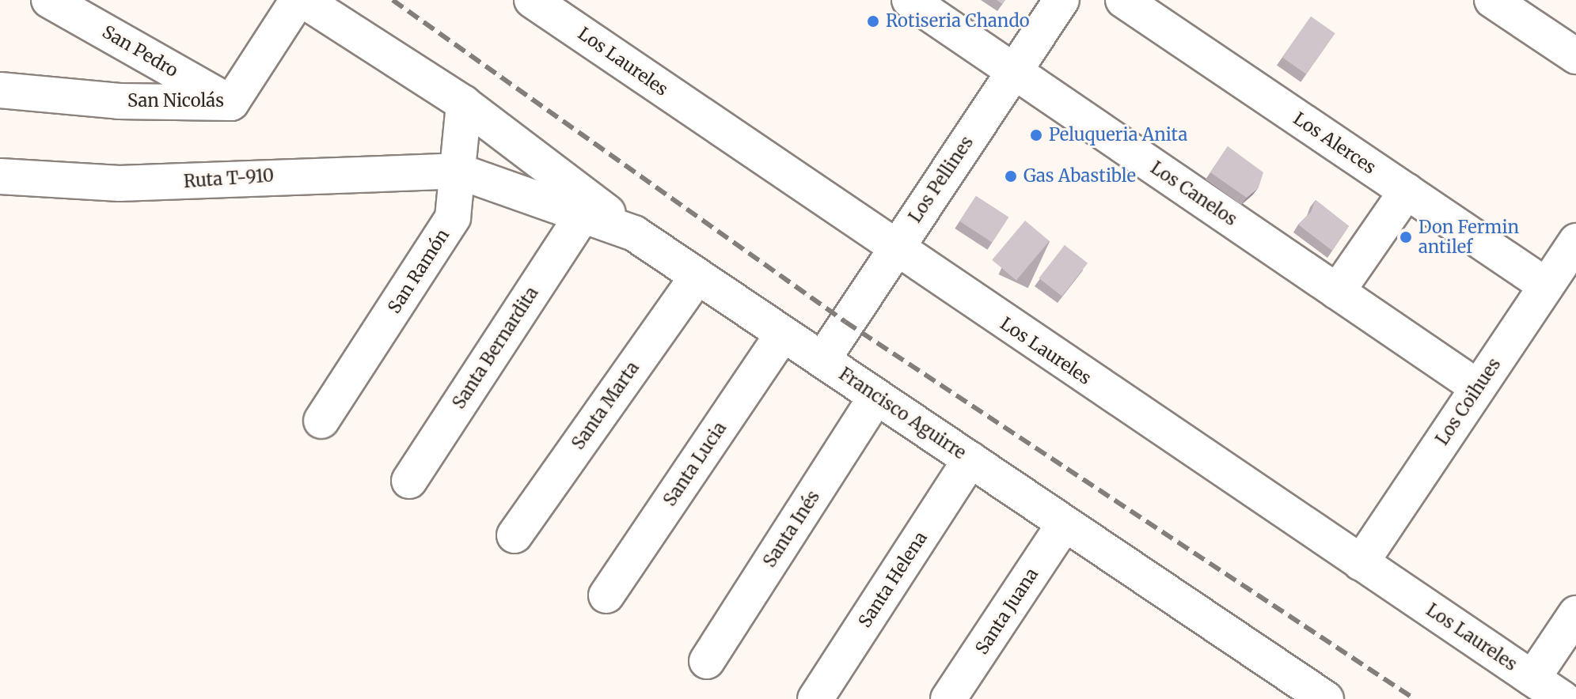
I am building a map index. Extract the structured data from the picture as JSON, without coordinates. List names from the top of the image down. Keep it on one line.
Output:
{"streets":{"street":["San Pedro","Los Laureles","San Nicolás","Los Alerces","Ruta T-910","Los Pellines","Los Canelos","San Ramón","Santa Bernardita","Los Coihues","Santa Marta","Francisco Aguirre","Santa Lucia","Santa Inés","Santa Helena","Santa Juana"]},"crossings":[["San Pedro","San Nicolás"],["Los Laureles","Los Pellines"],["Los Laureles","Los Coihues"],["Los Alerces","Los Coihues"],["Ruta T-910","San Ramón"],["Ruta T-910","Francisco Aguirre"],["Los Pellines","Los Canelos"],["Los Pellines","Francisco Aguirre"],["Los Canelos","Los Coihues"],["San Ramón","Francisco Aguirre"],["Santa Bernardita","Francisco Aguirre"],["Santa Marta","Francisco Aguirre"],["Francisco Aguirre","Santa Lucia"],["Francisco Aguirre","Santa Inés"],["Francisco Aguirre","Santa Helena"],["Francisco Aguirre","Santa Juana"]],"places":["Rotiseria Chando","Peluqueria Anita","Gas Abastible","Don Fermin antilef"]}
